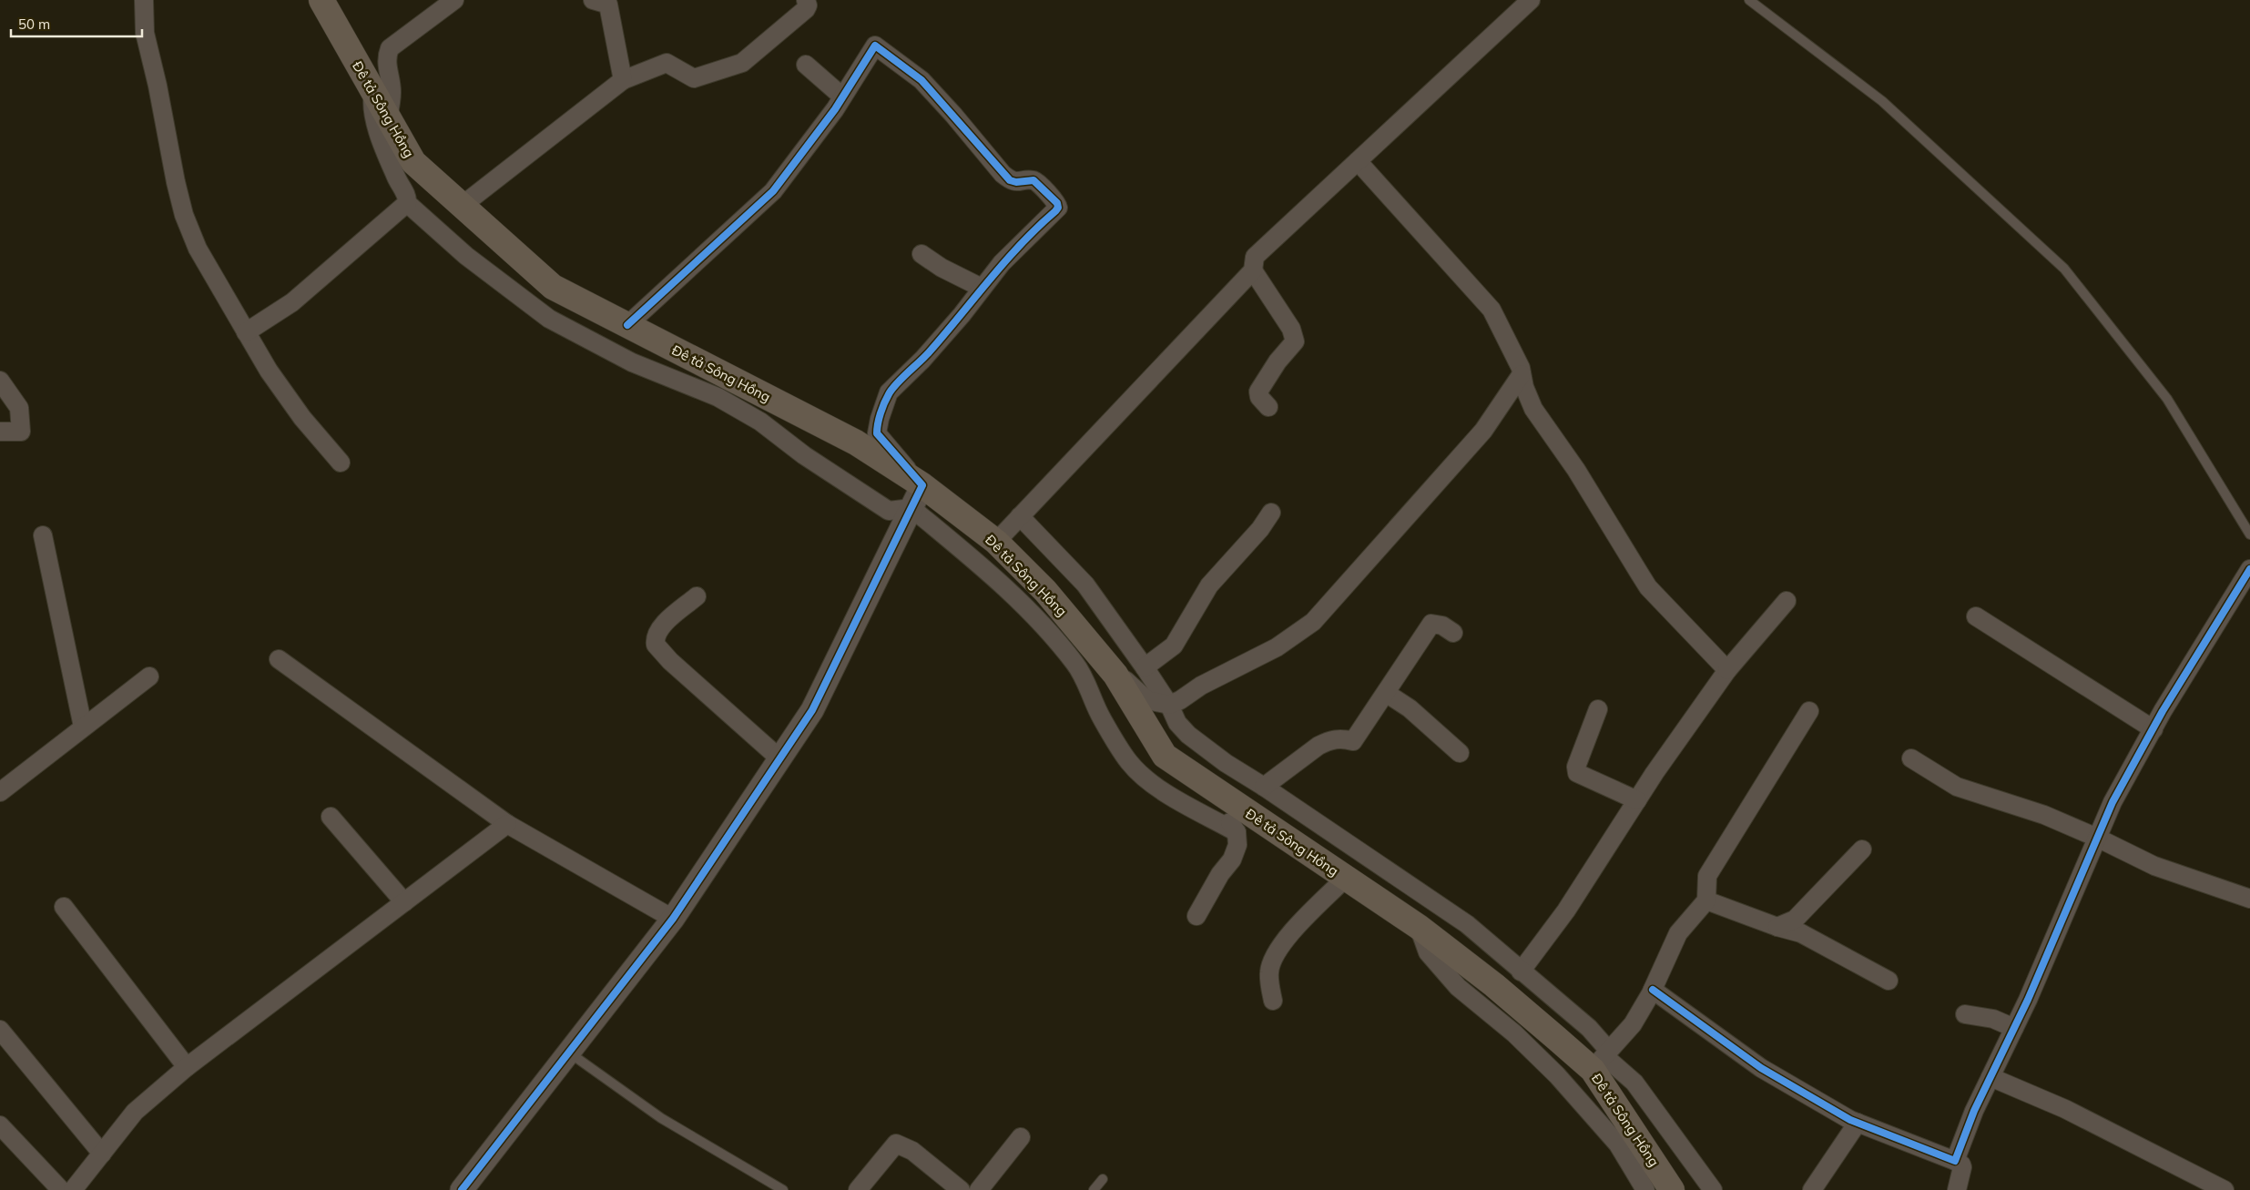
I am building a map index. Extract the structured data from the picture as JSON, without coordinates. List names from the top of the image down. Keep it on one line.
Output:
{"streets":{"main road":["Đê tả Sông Hồng"]},"scale_bar":"50 m"}
